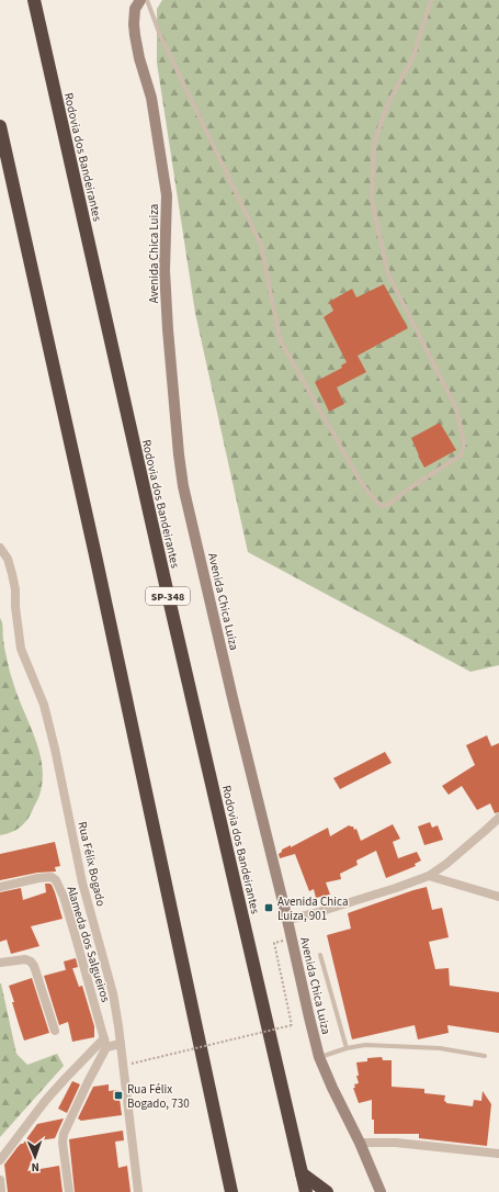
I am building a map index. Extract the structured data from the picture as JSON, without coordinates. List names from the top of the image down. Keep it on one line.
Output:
{"streets":{"highway":["Rodovia dos Bandeirantes","SP-348"],"main road":["Avenida Chica Luiza"],"street":["Rua Félix Bogado","Alameda dos Salgueiros"]},"places":{"transit":["Avenida Chica Luiza, 901","Rua Félix Bogado, 730"]},"north":"bottom"}
